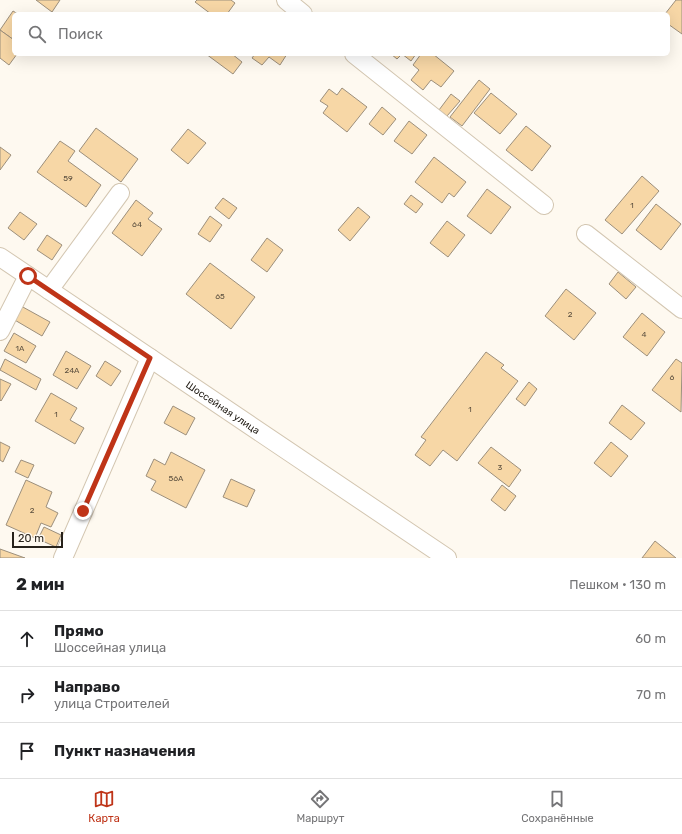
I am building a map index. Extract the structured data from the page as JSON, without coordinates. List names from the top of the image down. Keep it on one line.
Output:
{"streets":{"street":["Шоссейная улица"]},"house_numbers":["59","1","64","65","2","4","1А","24А","6","1","1","3","56А","2"],"scale_bar":"20 m","page":{"search":"Поиск","scale":"20 m","heading":["2 мин","Пешком · 130 m"],"list":[["Прямо","Шоссейная улица","60 m"],["Направо","улица Строителей","70 m"],"Пункт назначения"],"nav":["Карта","Маршрут","Сохранённые"]}}
